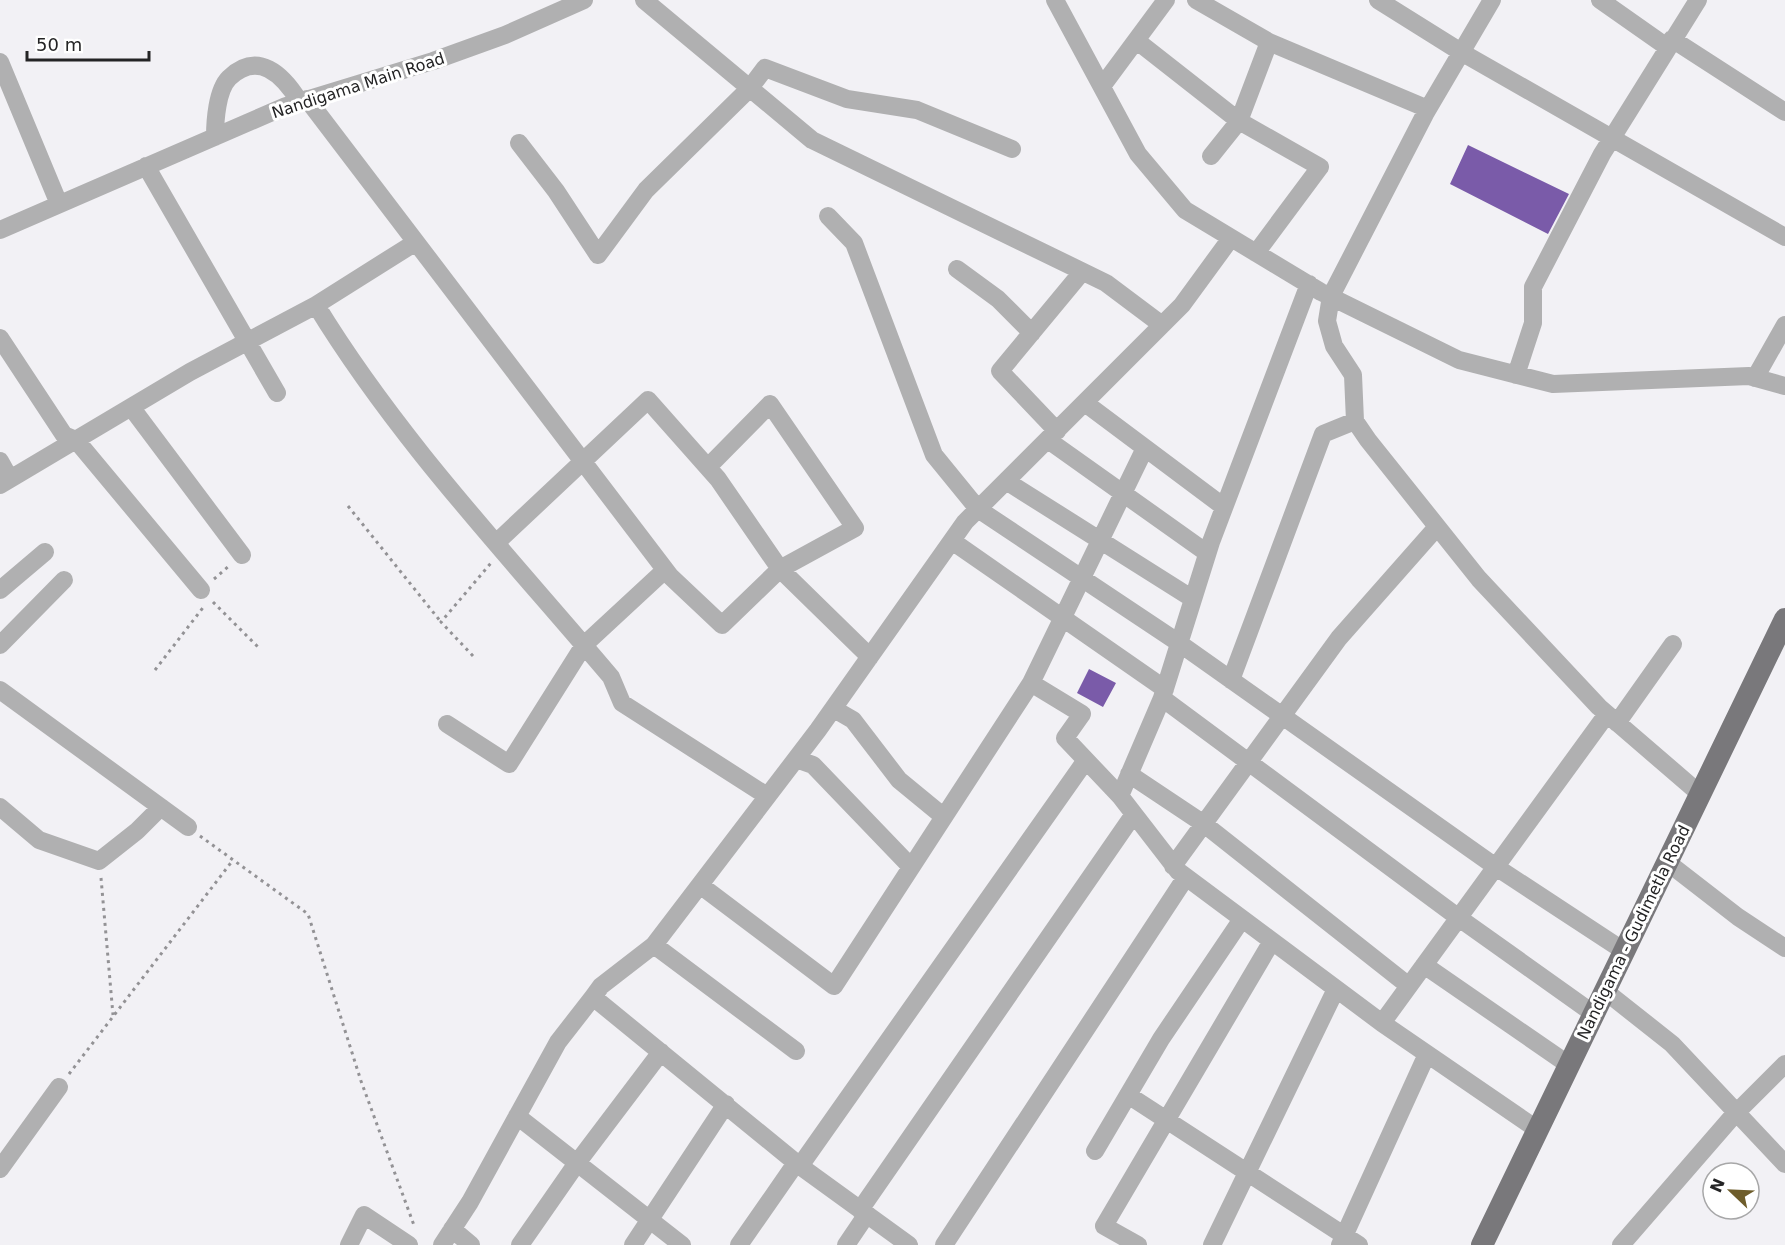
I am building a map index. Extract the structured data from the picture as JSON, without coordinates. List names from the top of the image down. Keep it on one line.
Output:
{"streets":{"main road":["Nandigama - Gudimetla Road"],"street":["Nandigama Main Road"]},"scale_bar":"50 m","north":"top left"}
